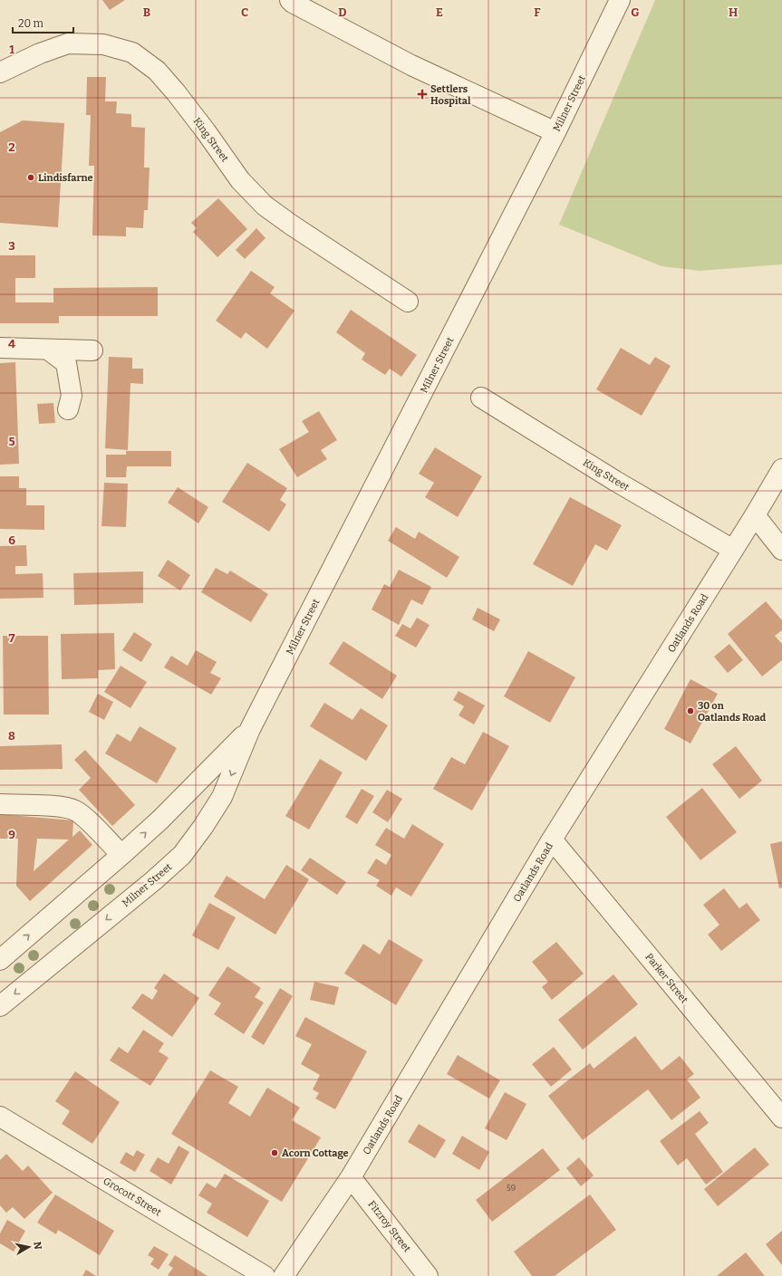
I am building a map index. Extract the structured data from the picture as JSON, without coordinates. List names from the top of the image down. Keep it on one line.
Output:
{"streets":{"street":["Milner Street","King Street","Oatlands Road","Parker Street","Grocott Street","Fitzroy Street"]},"crossings":[["King Street","Oatlands Road"],["Oatlands Road","Parker Street"],["Oatlands Road","Fitzroy Street"]],"places":{"health":["Settlers Hospital"],"other":["Lindisfarne","30 on Oatlands Road","Acorn Cottage"]},"house_numbers":["59"],"scale_bar":"20 m","north":"right","grid":{"columns":["B","C","D","E","F","G","H"],"rows":["1","2","3","4","5","6","7","8","9"]}}
